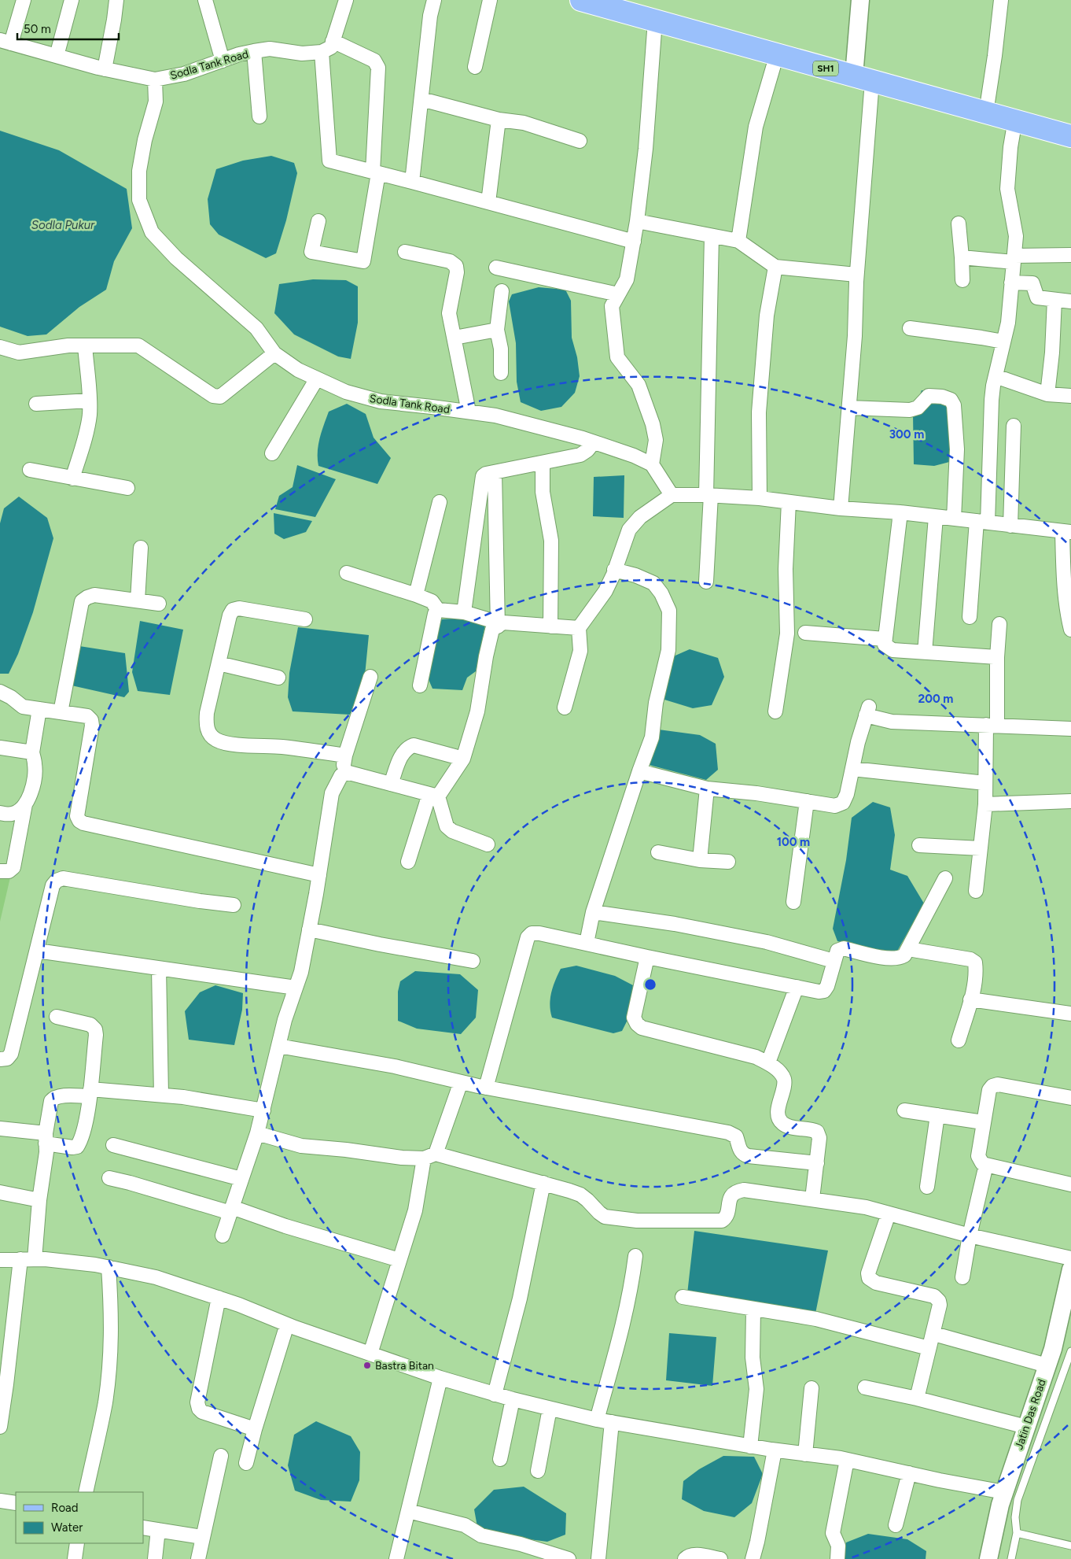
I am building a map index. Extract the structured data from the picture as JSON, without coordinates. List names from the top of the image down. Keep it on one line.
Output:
{"streets":{"main road":["SH1"],"street":["Sodla Tank Road","Jatin Das Road"]},"water":["Sodla Pukur"],"places":["Bastra Bitan"],"legend":["Road","Water"],"scale_bar":"50 m","rings":["300 m","200 m","100 m"]}
